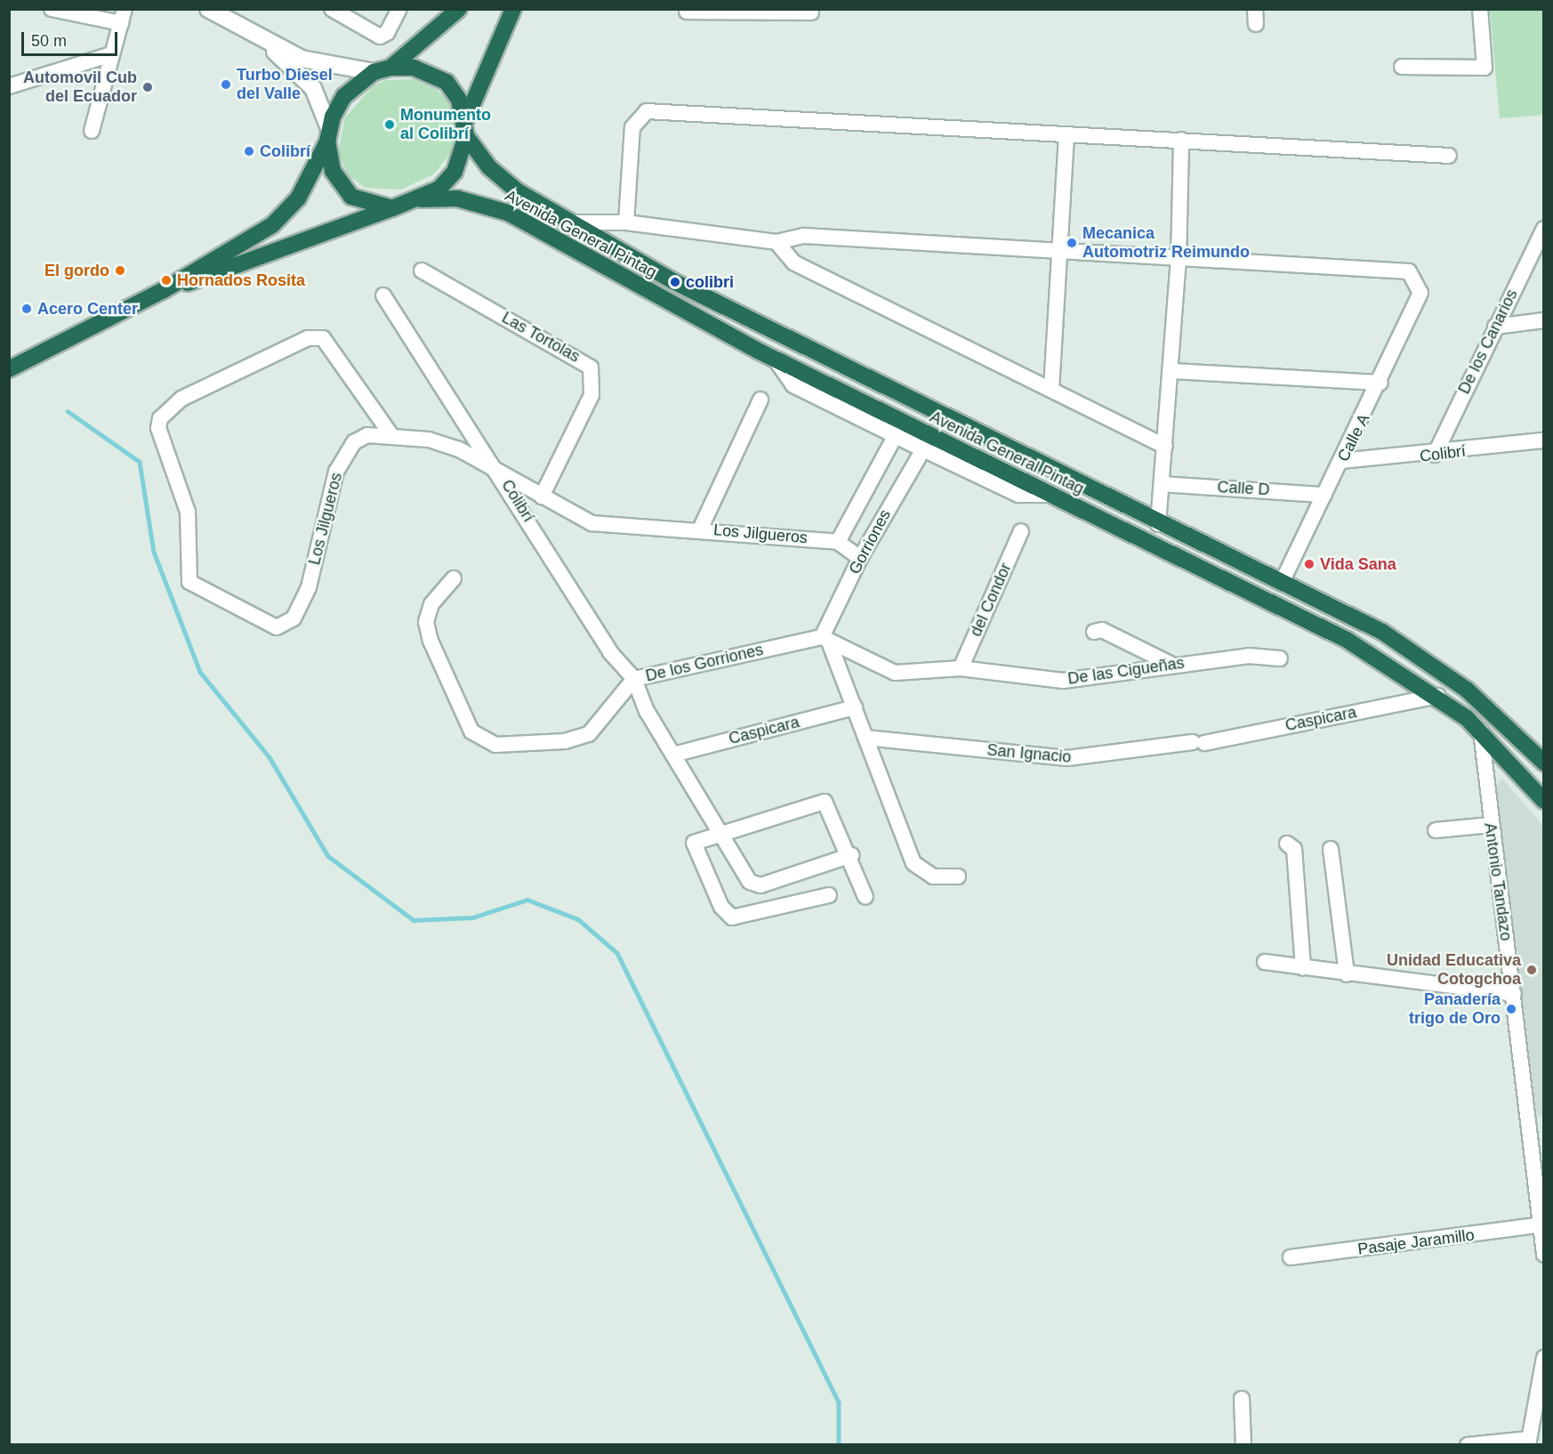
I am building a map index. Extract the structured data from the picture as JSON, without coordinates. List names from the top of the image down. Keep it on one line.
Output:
{"streets":{"highway":["Avenida General Pintag"],"street":["Las Tortolas","De los Canarios","Calle A","Colibrí","Calle D","Los Jilgueros","Gorriones","del Condor","De los Gorriones","De las Cigueñas","Caspicara","San Ignacio","Antonio Tandazo","Pasaje Jaramillo"]},"crossings":[["Avenida General Pintag","Calle A"],["Avenida General Pintag","Caspicara"],["Avenida General Pintag","Antonio Tandazo"],["Las Tortolas","Los Jilgueros"],["De los Canarios","Colibrí"],["Calle A","Colibrí"],["Calle A","Calle D"],["Colibrí","Los Jilgueros"],["Colibrí","De los Gorriones"],["Colibrí","Caspicara"],["Gorriones","De los Gorriones"],["Gorriones","De las Cigueñas"],["del Condor","De las Cigueñas"],["De los Gorriones","De las Cigueñas"],["Caspicara","San Ignacio"],["Antonio Tandazo","Pasaje Jaramillo"]],"places":["Turbo Diesel del Valle","Automovil Cub del Ecuador","Monumento al Colibrí","Colibrí","Mecanica Automotriz Reimundo","El gordo","Hornados Rosita","colibri","Acero Center","Vida Sana","Unidad Educativa Cotogchoa","Panadería trigo de Oro"],"scale_bar":"50 m"}
